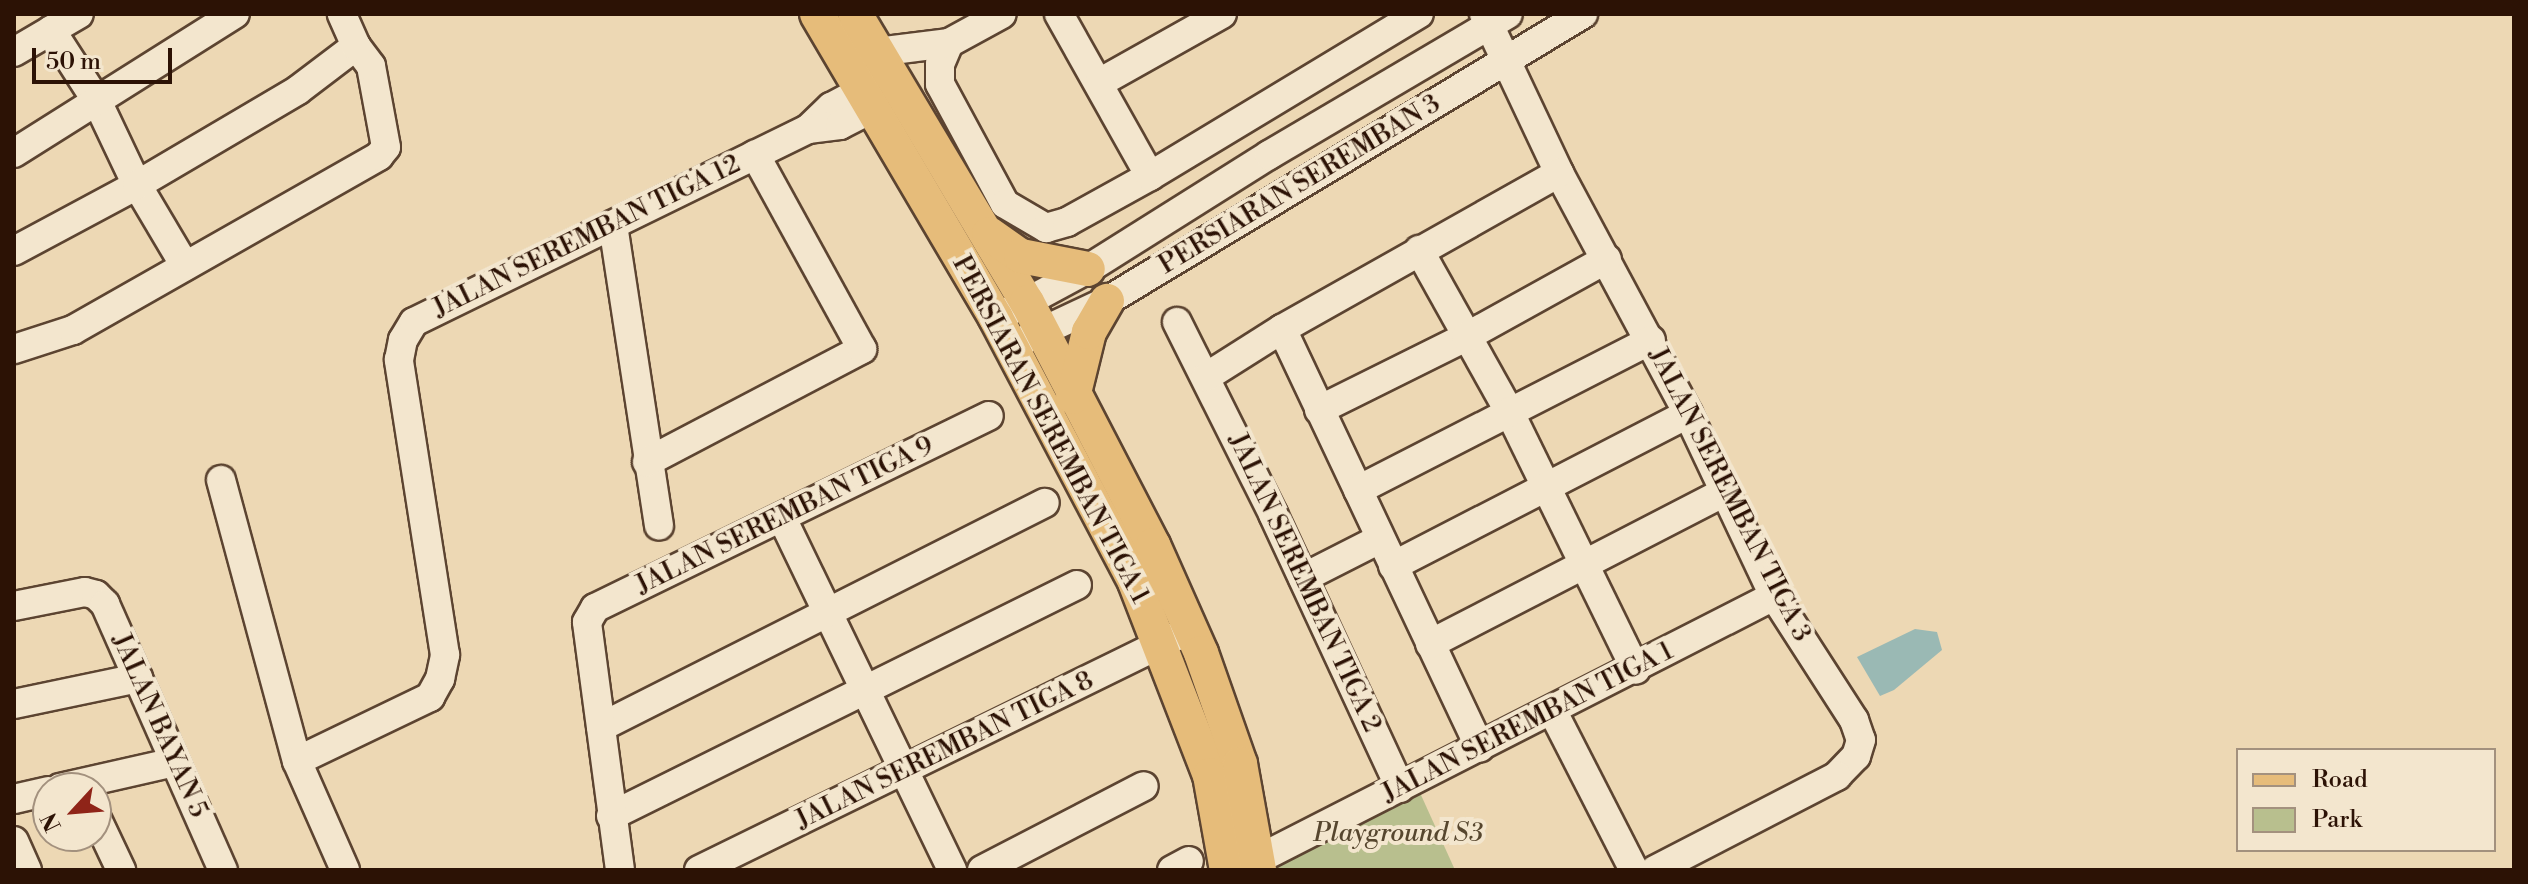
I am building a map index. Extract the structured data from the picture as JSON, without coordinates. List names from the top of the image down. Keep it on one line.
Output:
{"streets":{"main road":["PERSIARAN SEREMBAN TIGA 1"],"street":["PERSIARAN SEREMBAN 3","JALAN SEREMBAN TIGA 12","JALAN SEREMBAN TIGA 3","JALAN SEREMBAN TIGA 9","JALAN SEREMBAN TIGA 2","JALAN SEREMBAN TIGA 1","JALAN BAYAN 5","JALAN SEREMBAN TIGA 8"]},"crossings":[["PERSIARAN SEREMBAN 3","PERSIARAN SEREMBAN TIGA 1"],["PERSIARAN SEREMBAN 3","JALAN SEREMBAN TIGA 3"],["JALAN SEREMBAN TIGA 12","PERSIARAN SEREMBAN TIGA 1"],["PERSIARAN SEREMBAN TIGA 1","JALAN SEREMBAN TIGA 1"],["PERSIARAN SEREMBAN TIGA 1","JALAN SEREMBAN TIGA 8"],["JALAN SEREMBAN TIGA 3","JALAN SEREMBAN TIGA 1"],["JALAN SEREMBAN TIGA 2","JALAN SEREMBAN TIGA 1"]],"parks":["Playground S3"],"legend":["Road","Park"],"scale_bar":"50 m","north":"bottom left"}
